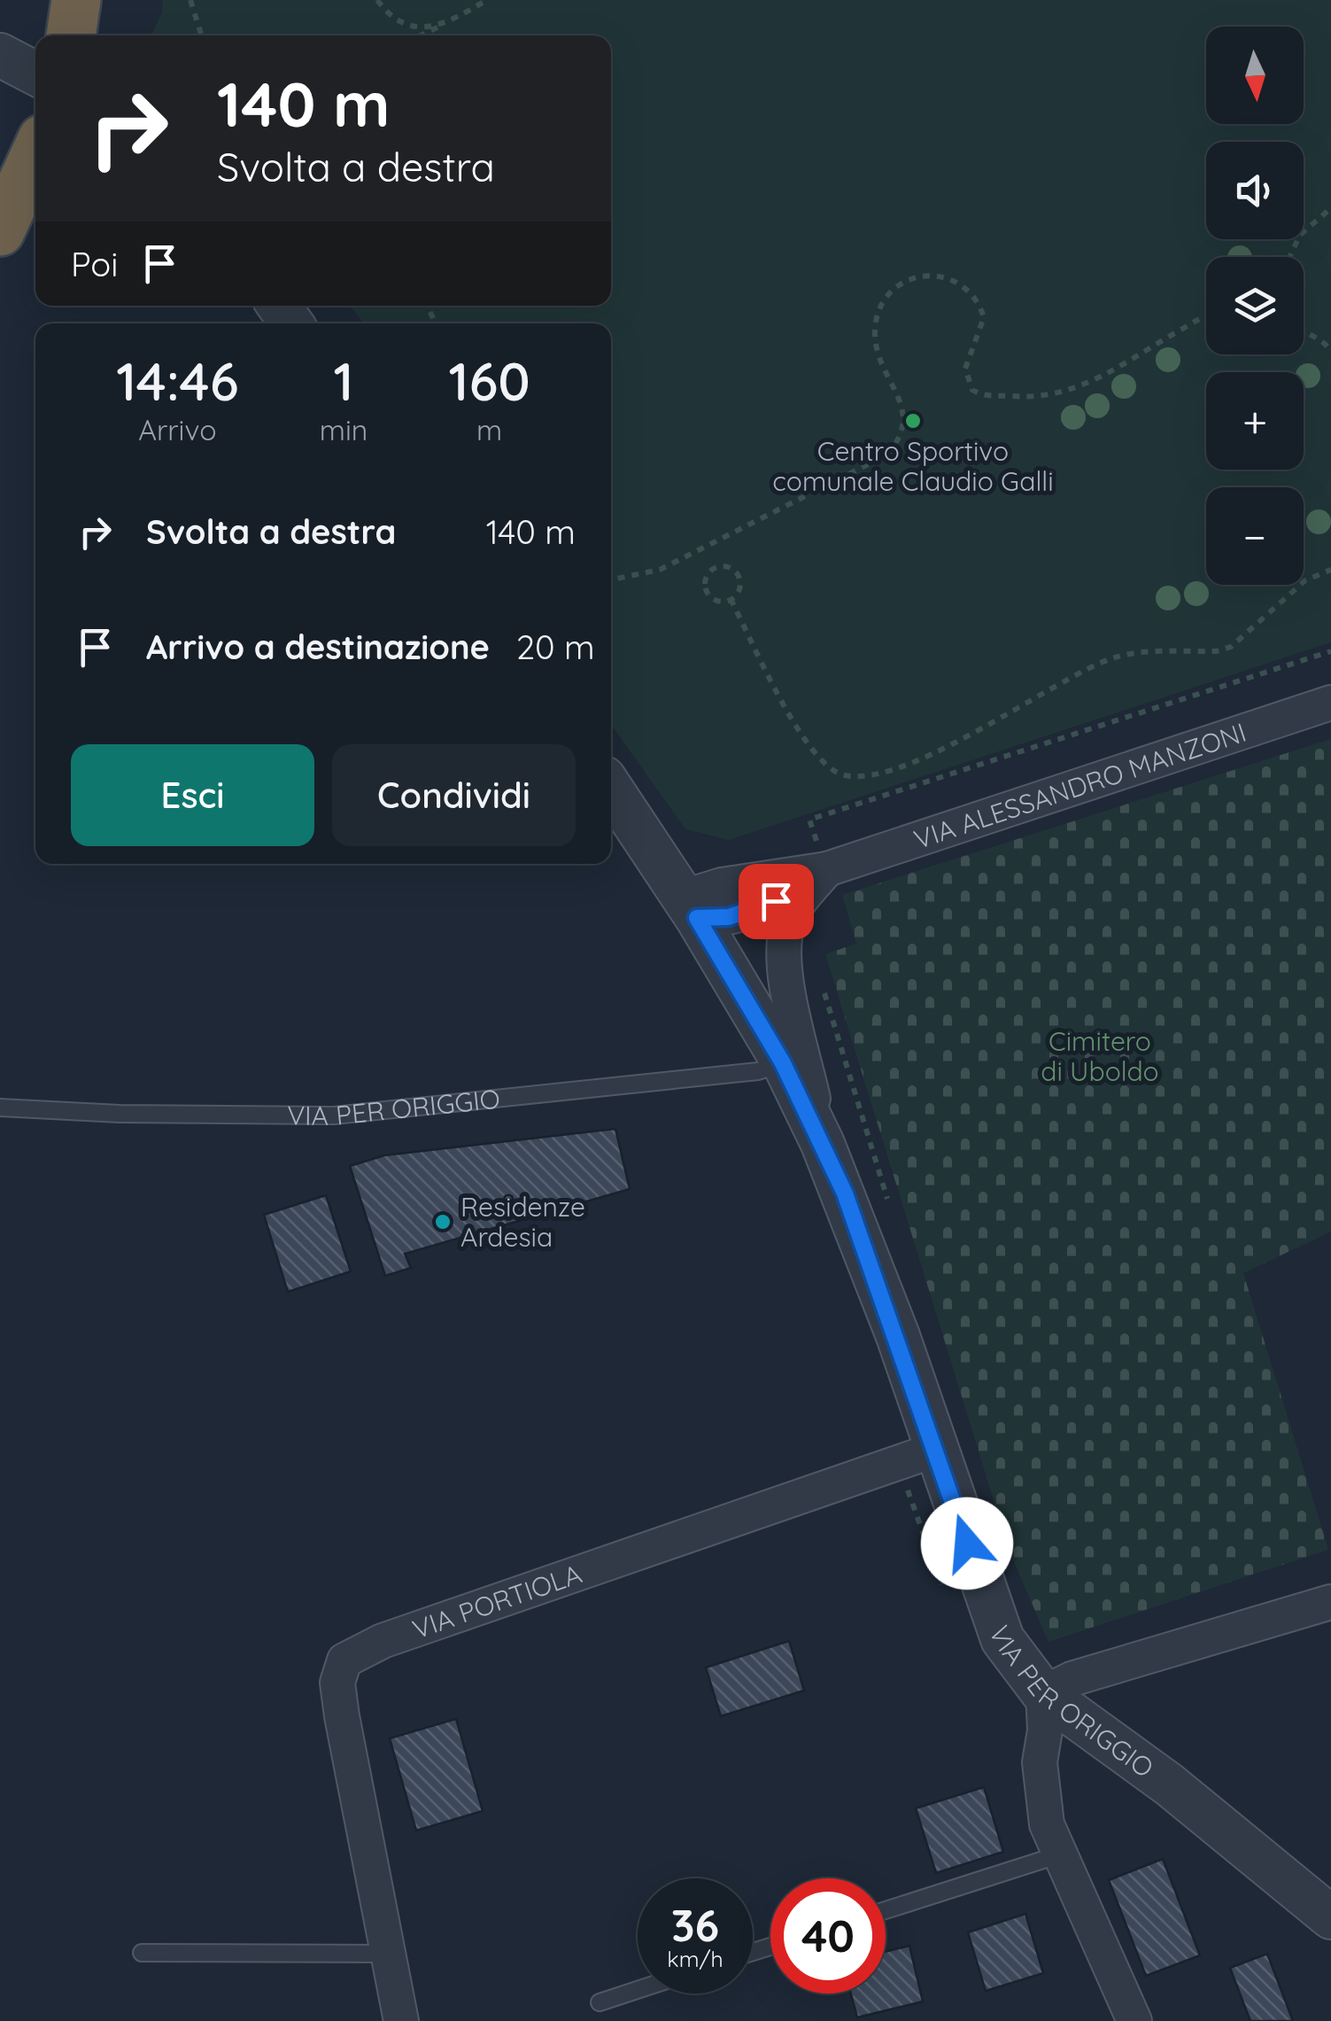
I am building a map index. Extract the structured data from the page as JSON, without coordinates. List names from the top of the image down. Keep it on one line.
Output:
{"streets":{"street":["VIA ALESSANDRO MANZONI","VIA PER ORIGGIO","VIA PORTIOLA"]},"crossings":[["VIA ALESSANDRO MANZONI","VIA PER ORIGGIO"],["VIA PER ORIGGIO","VIA PORTIOLA"]],"parks":["Cimitero di Uboldo"],"places":["Centro Sportivo comunale Claudio Galli","Residenze Ardesia"],"north":"bottom","page":{"map_buttons":["+","−"],"turn":["140 m","Svolta a destra"],"then":"Poi","eta":["14:46","Arrivo","1","min","160","m"],"list":[{"name":"Svolta a destra","value":"140 m"},{"name":"Arrivo a destinazione","value":"20 m"}],"buttons":["Esci","Condividi"],"speed":"36 km/h","limit":"40"}}
